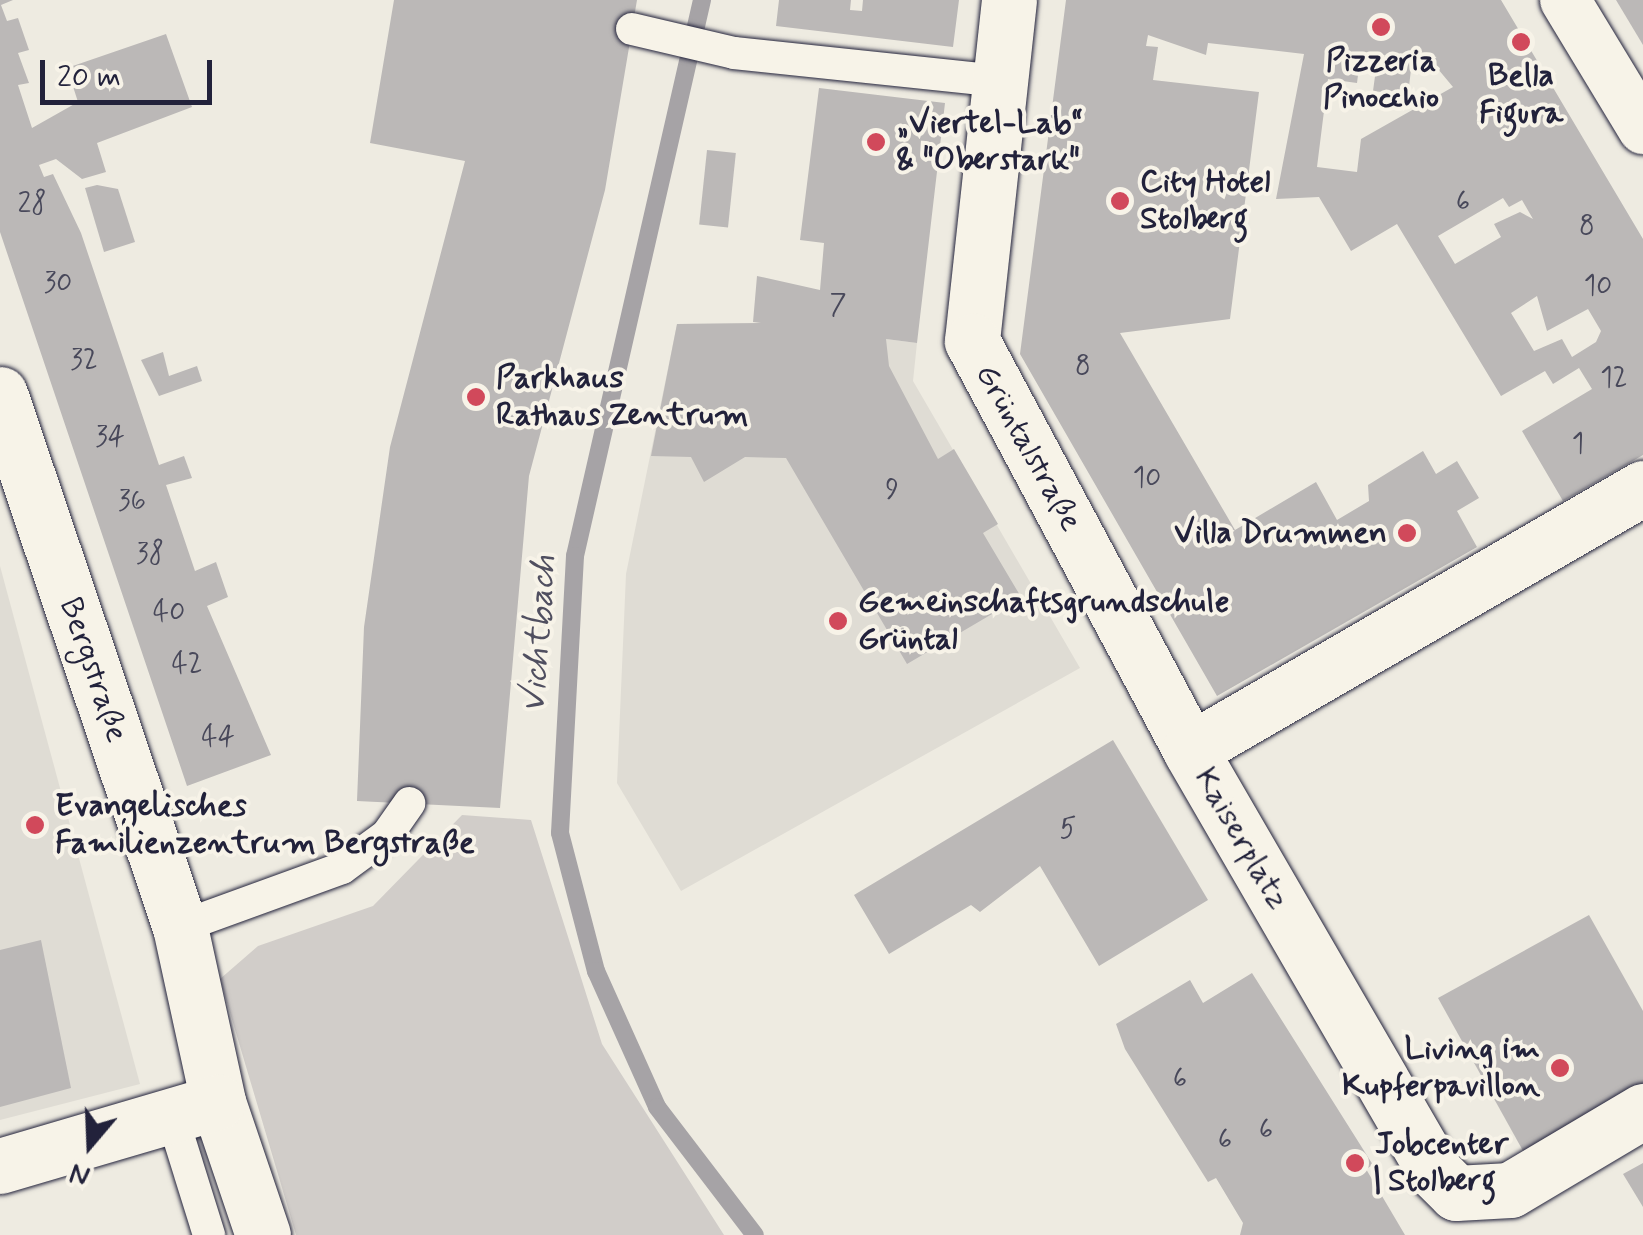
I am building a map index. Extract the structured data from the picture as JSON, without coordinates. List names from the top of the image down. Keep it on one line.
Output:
{"streets":{"street":["Grüntalstraße","Bergstraße","Kaiserplatz"]},"crossings":[["Grüntalstraße","Kaiserplatz"]],"water":["Vichtbach"],"places":["Pizzeria Pinocchio","Bella Figura","„Viertel-Lab“ & \"Oberstark\"","City Hotel Stolberg","Parkhaus Rathaus Zentrum","Villa Drummen","Gemeinschaftsgrundschule Grüntal","Evangelisches Familienzentrum Bergstraße","Living im Kupferpavillon","Jobcenter | Stolberg"],"house_numbers":["6","28","8","30","10","7","32","8","12","34","1","10","9","36","38","40","42","44","5","6","6","6"],"scale_bar":"20 m","north":"bottom"}
